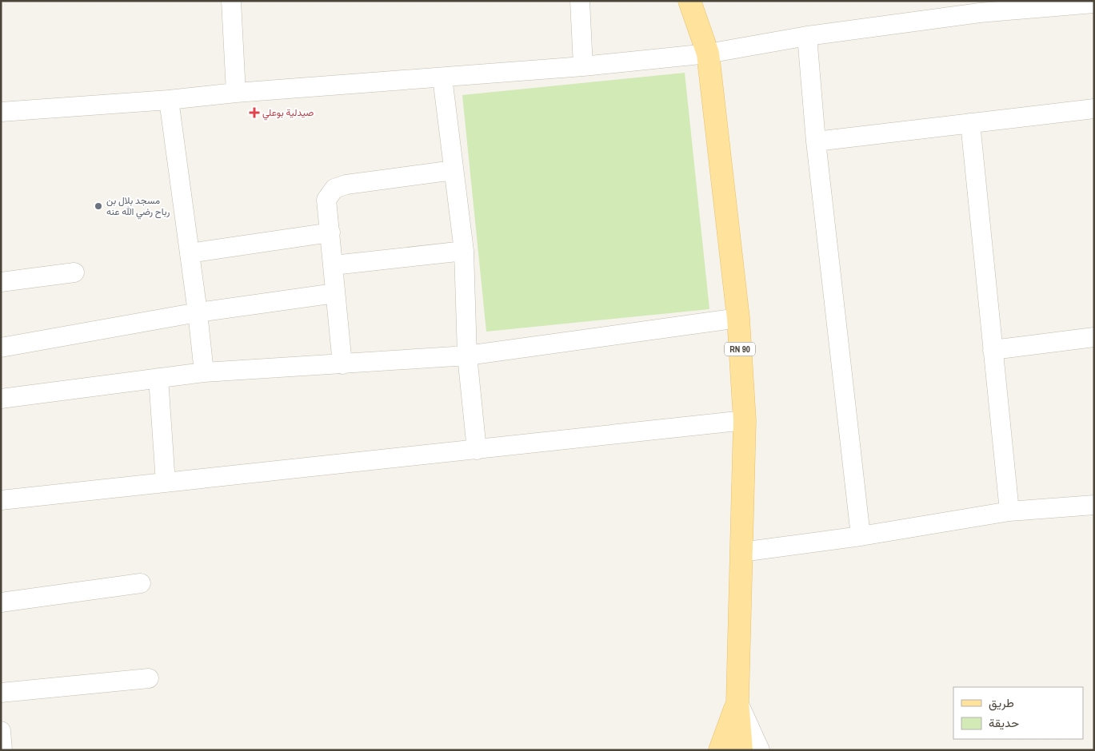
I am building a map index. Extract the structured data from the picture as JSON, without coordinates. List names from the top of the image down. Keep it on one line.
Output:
{"streets":{"main road":["RN 90"]},"places":{"health":["صيدلية بوعلي"],"other":["مسجد بلال بن رباح رضي الله عنه"]},"legend":["طريق","حديقة"]}
